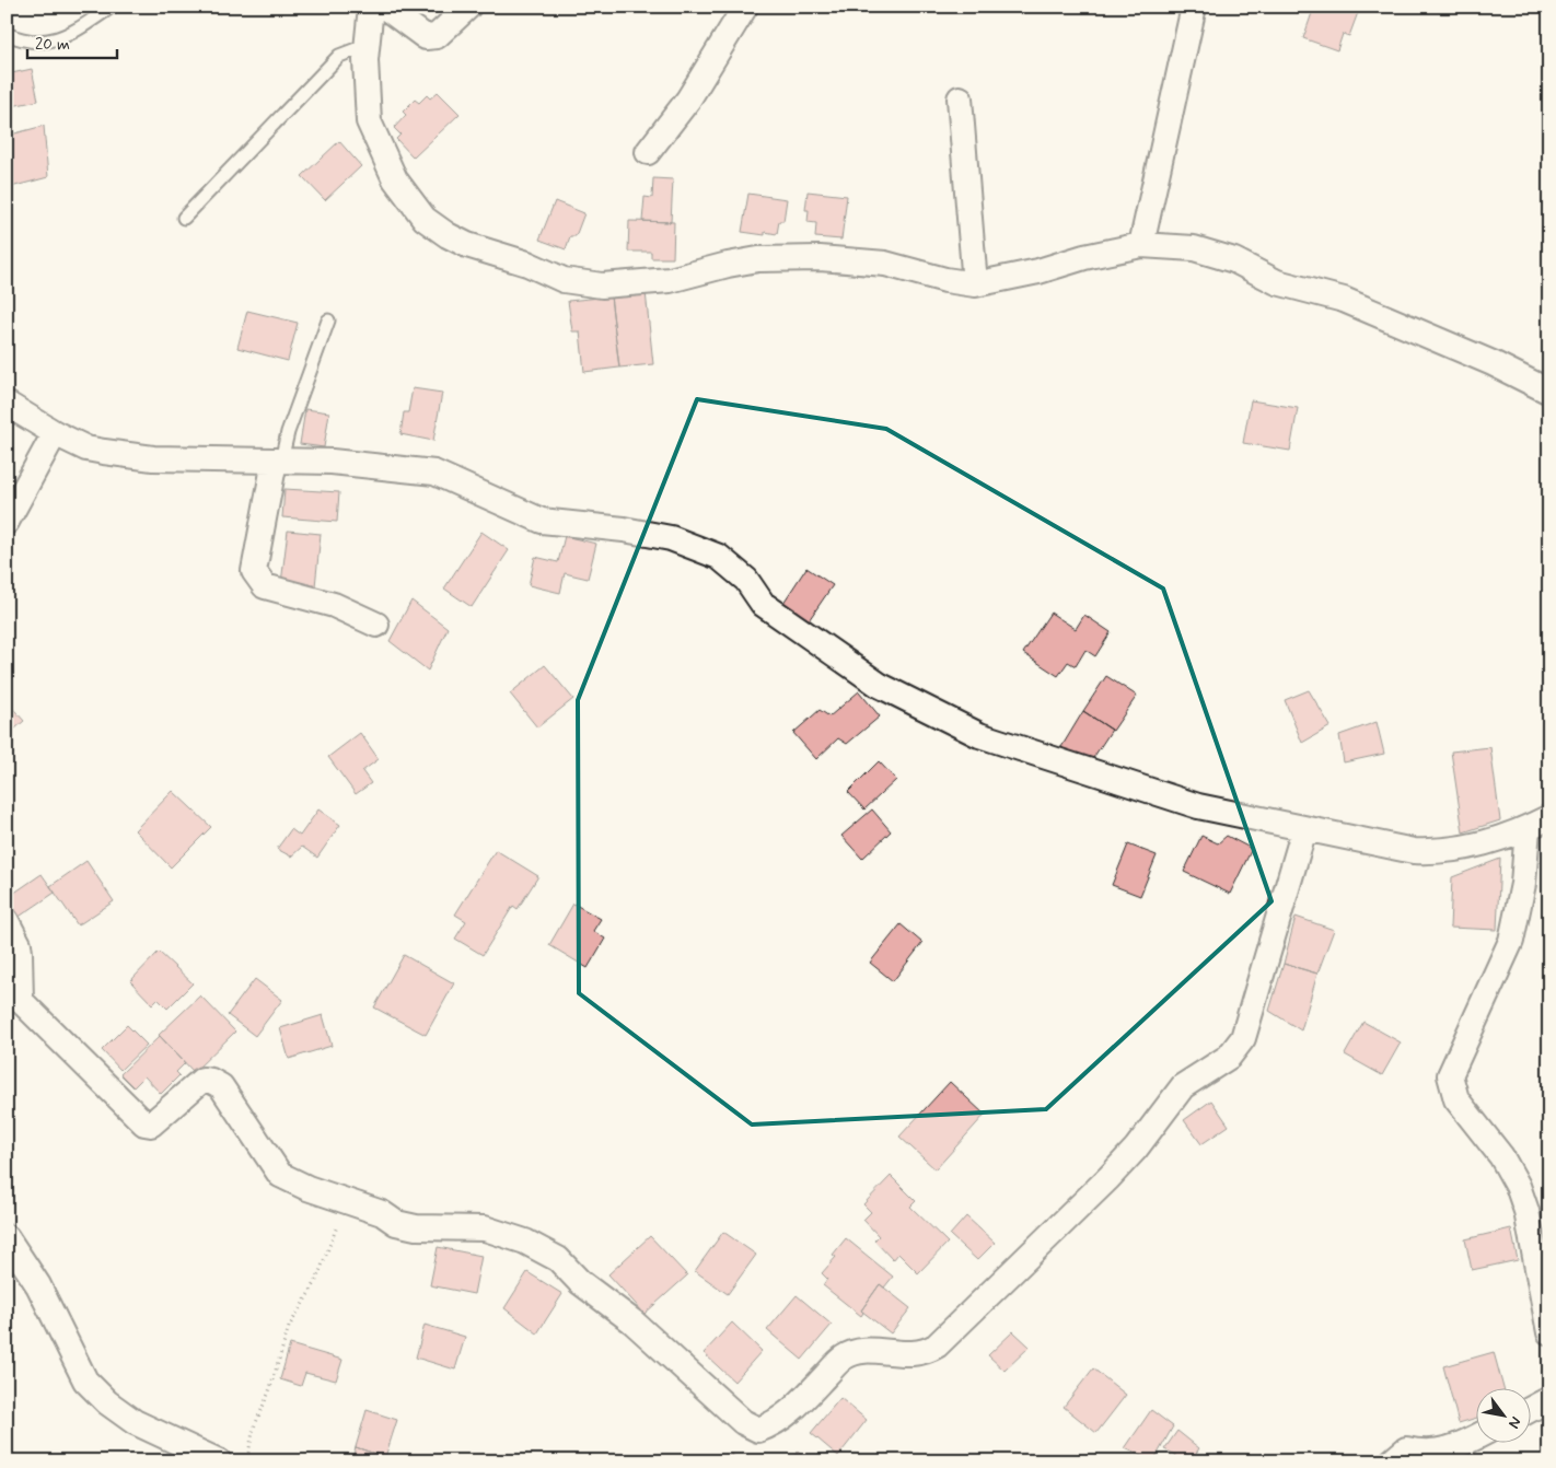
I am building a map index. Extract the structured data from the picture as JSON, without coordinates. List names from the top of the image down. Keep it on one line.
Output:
{"scale_bar":"20 m","north":"bottom right"}
